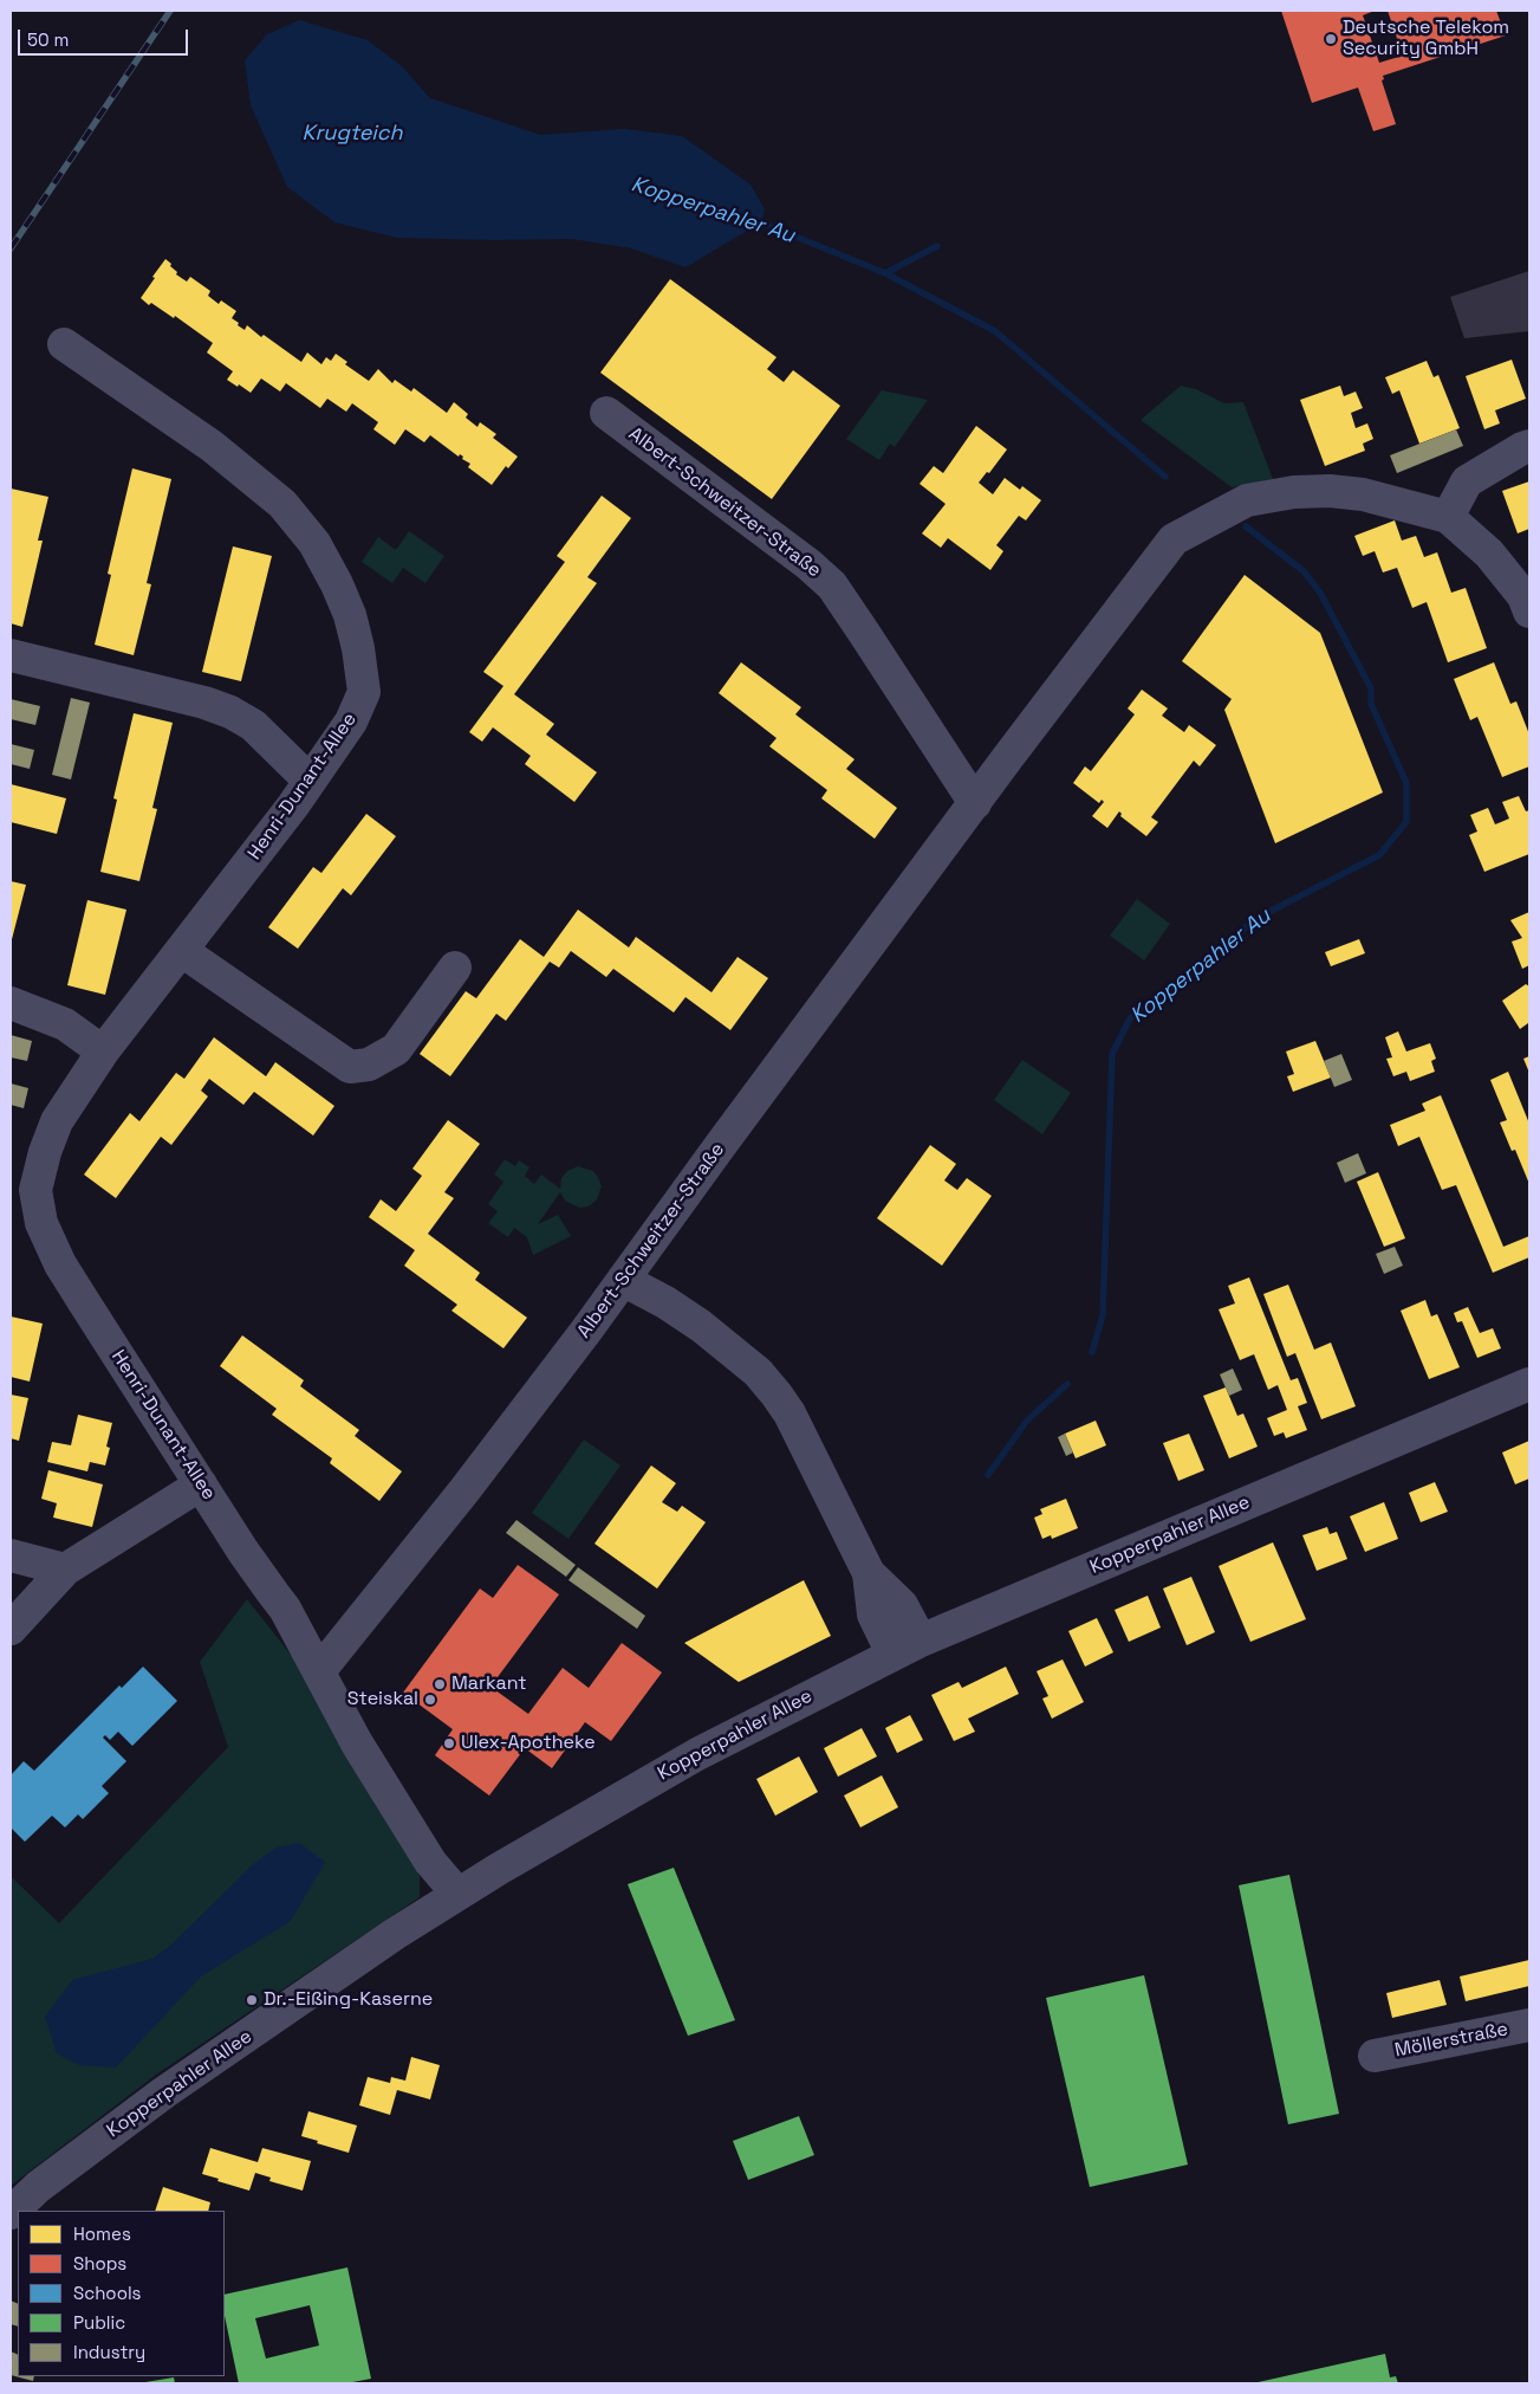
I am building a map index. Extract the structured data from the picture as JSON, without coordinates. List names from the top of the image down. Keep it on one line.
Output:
{"streets":{"street":["Albert-Schweitzer-Straße","Henri-Dunant-Allee","Kopperpahler Allee","Möllerstraße"]},"crossings":[["Albert-Schweitzer-Straße","Henri-Dunant-Allee"],["Henri-Dunant-Allee","Kopperpahler Allee"]],"water":["Krugteich","Kopperpahler Au"],"places":["Deutsche Telekom Security GmbH","Markant","Steiskal","Ulex-Apotheke","Dr.-Eißing-Kaserne"],"legend":["Homes","Shops","Schools","Public","Industry"],"scale_bar":"50 m"}
